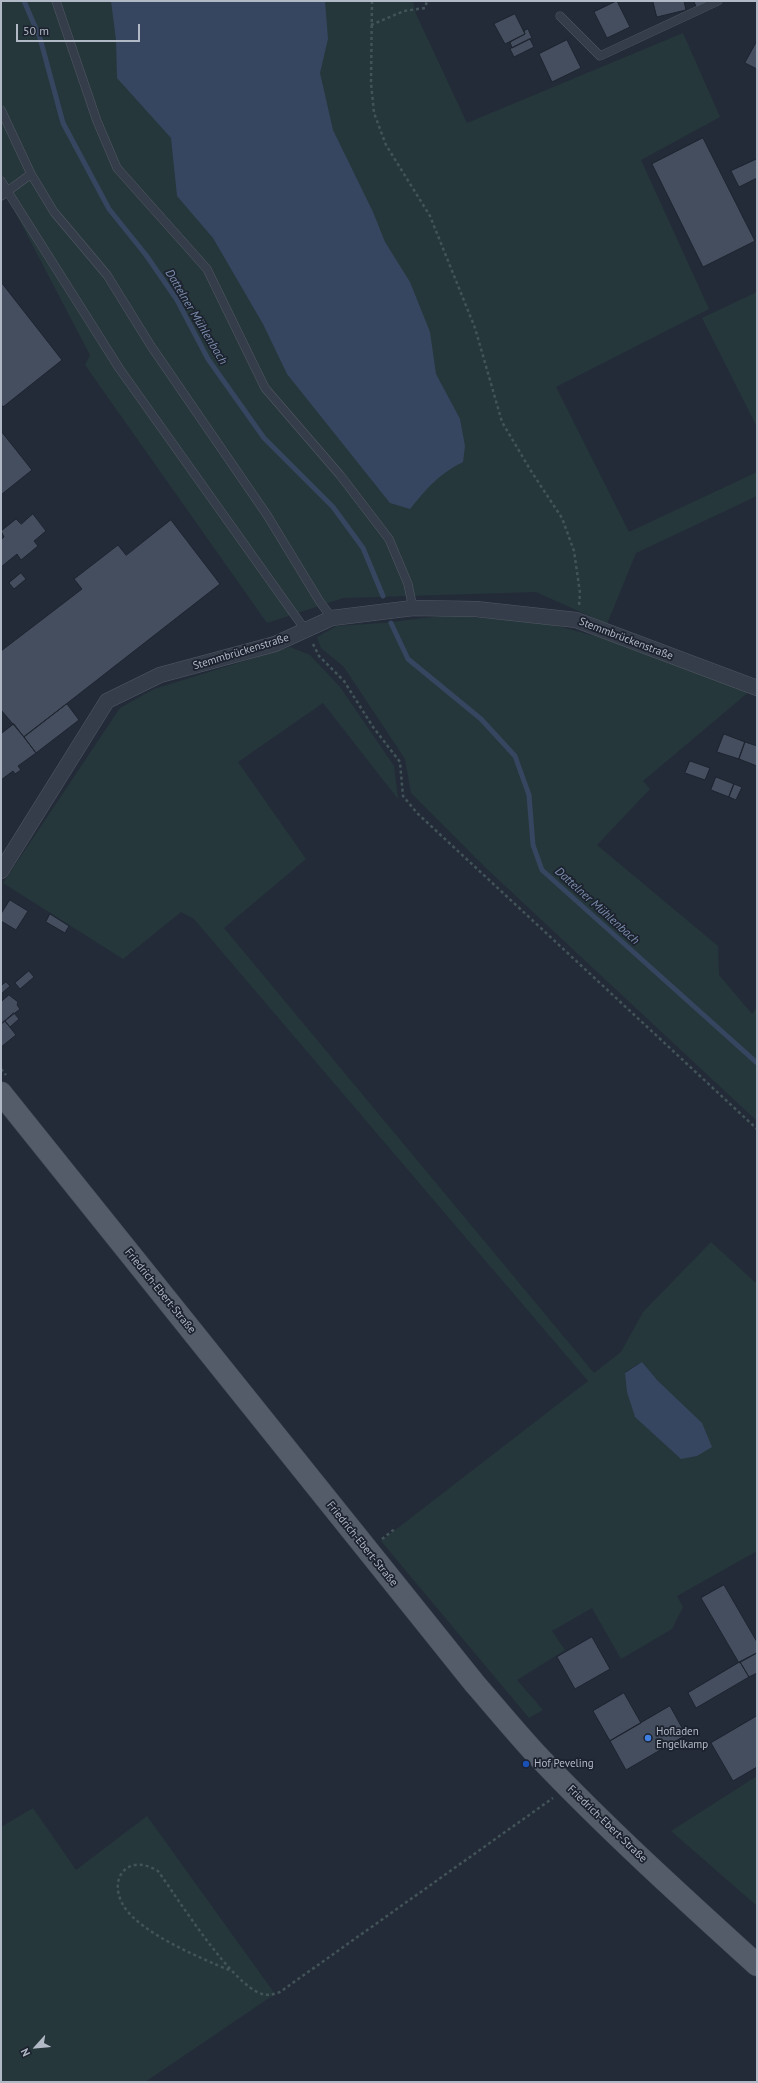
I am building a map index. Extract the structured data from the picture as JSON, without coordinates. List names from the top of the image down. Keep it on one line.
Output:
{"streets":{"main road":["Friedrich-Ebert-Straße"],"street":["Stemmbrückenstraße"]},"water":["Dattelner Mühlenbach"],"places":["Hofladen Engelkamp","Hof Peveling"],"scale_bar":"50 m","north":"bottom left"}
